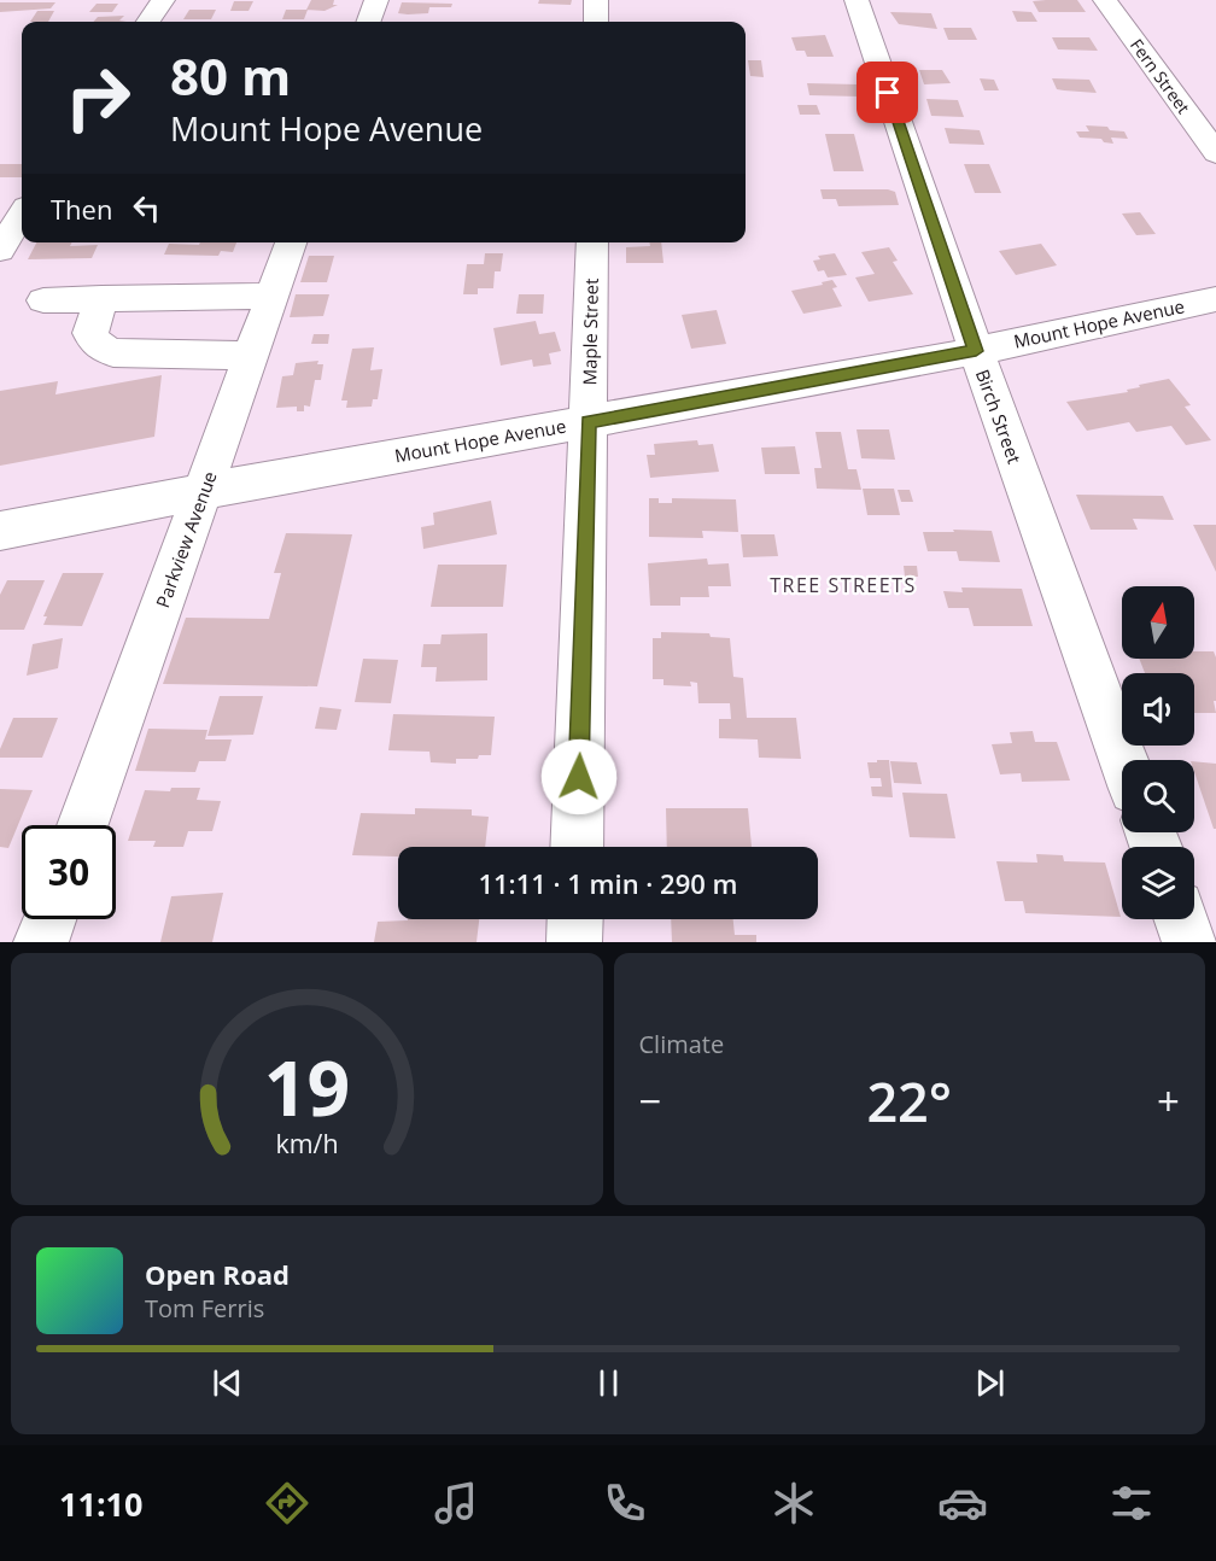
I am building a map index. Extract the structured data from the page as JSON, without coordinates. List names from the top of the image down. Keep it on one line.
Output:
{"streets":{"street":["Fern Street","Mount Hope Avenue","Maple Street","Birch Street","Parkview Avenue"]},"crossings":[["Mount Hope Avenue","Maple Street"],["Mount Hope Avenue","Birch Street"],["Mount Hope Avenue","Parkview Avenue"]],"districts":["TREE STREETS"],"north":"top","page":{"turn":["80 m","Mount Hope Avenue"],"then":"Then","limit":"30","trip":"11:11 · 1 min · 290 m","tile":"Climate","heat":["−","22°","+"],"song":["Open Road","Tom Ferris"],"tabs":"11:10","gauge":["19","km/h"]}}
